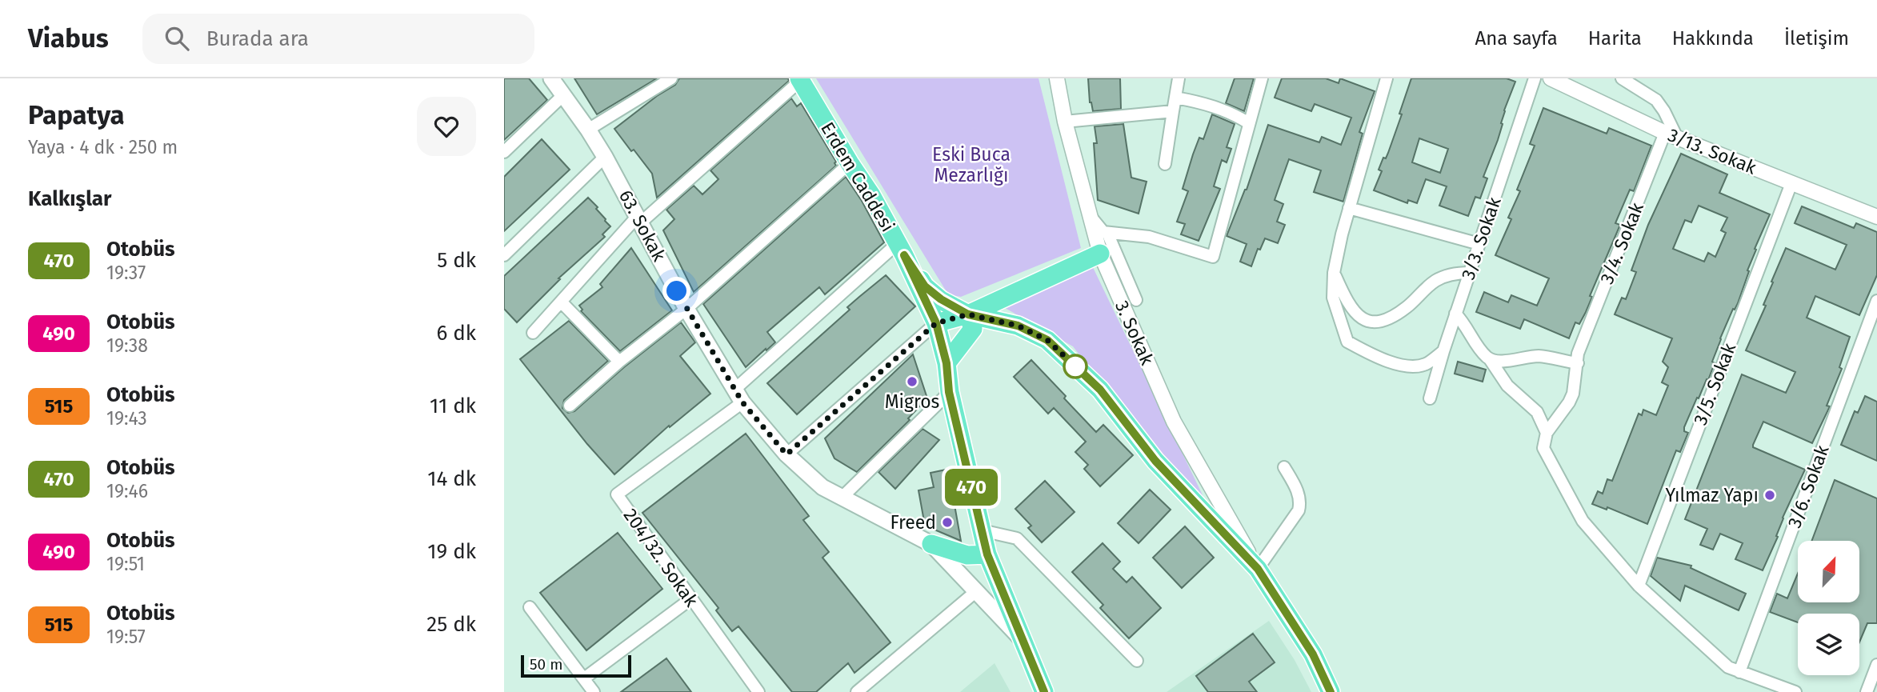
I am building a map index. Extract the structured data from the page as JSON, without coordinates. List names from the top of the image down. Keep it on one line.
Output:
{"streets":{"main road":["Erdem Caddesi","63. Sokak"],"street":["3/13. Sokak","3/3. Sokak","3/4. Sokak","3. Sokak","3/5. Sokak","3/6. Sokak","204/32. Sokak"]},"crossings":[["3/13. Sokak","3/4. Sokak"],["3/13. Sokak","3/5. Sokak"],["Erdem Caddesi","63. Sokak"],["63. Sokak","204/32. Sokak"]],"parks":["Eski Buca Mezarlığı"],"places":["Migros","Yılmaz Yapı","Freed"],"lines":["bus line 470"],"scale_bar":"50 m","north":"top right","page":{"header":"Viabus","search":"Burada ara","nav":["Ana sayfa","Harita","Hakkında","İletişim"],"heading":[["Papatya","Yaya · 4 dk · 250 m"],"Kalkışlar"],"on_map":"470","list":[{"mark":"470","name":"Otobüs","note":"19:37","value":"5 dk"},{"mark":"490","name":"Otobüs","note":"19:38","value":"6 dk"},{"mark":"515","name":"Otobüs","note":"19:43","value":"11 dk"},{"mark":"470","name":"Otobüs","note":"19:46","value":"14 dk"},{"mark":"490","name":"Otobüs","note":"19:51","value":"19 dk"},{"mark":"515","name":"Otobüs","note":"19:57","value":"25 dk"}],"scale":"50 m"}}
